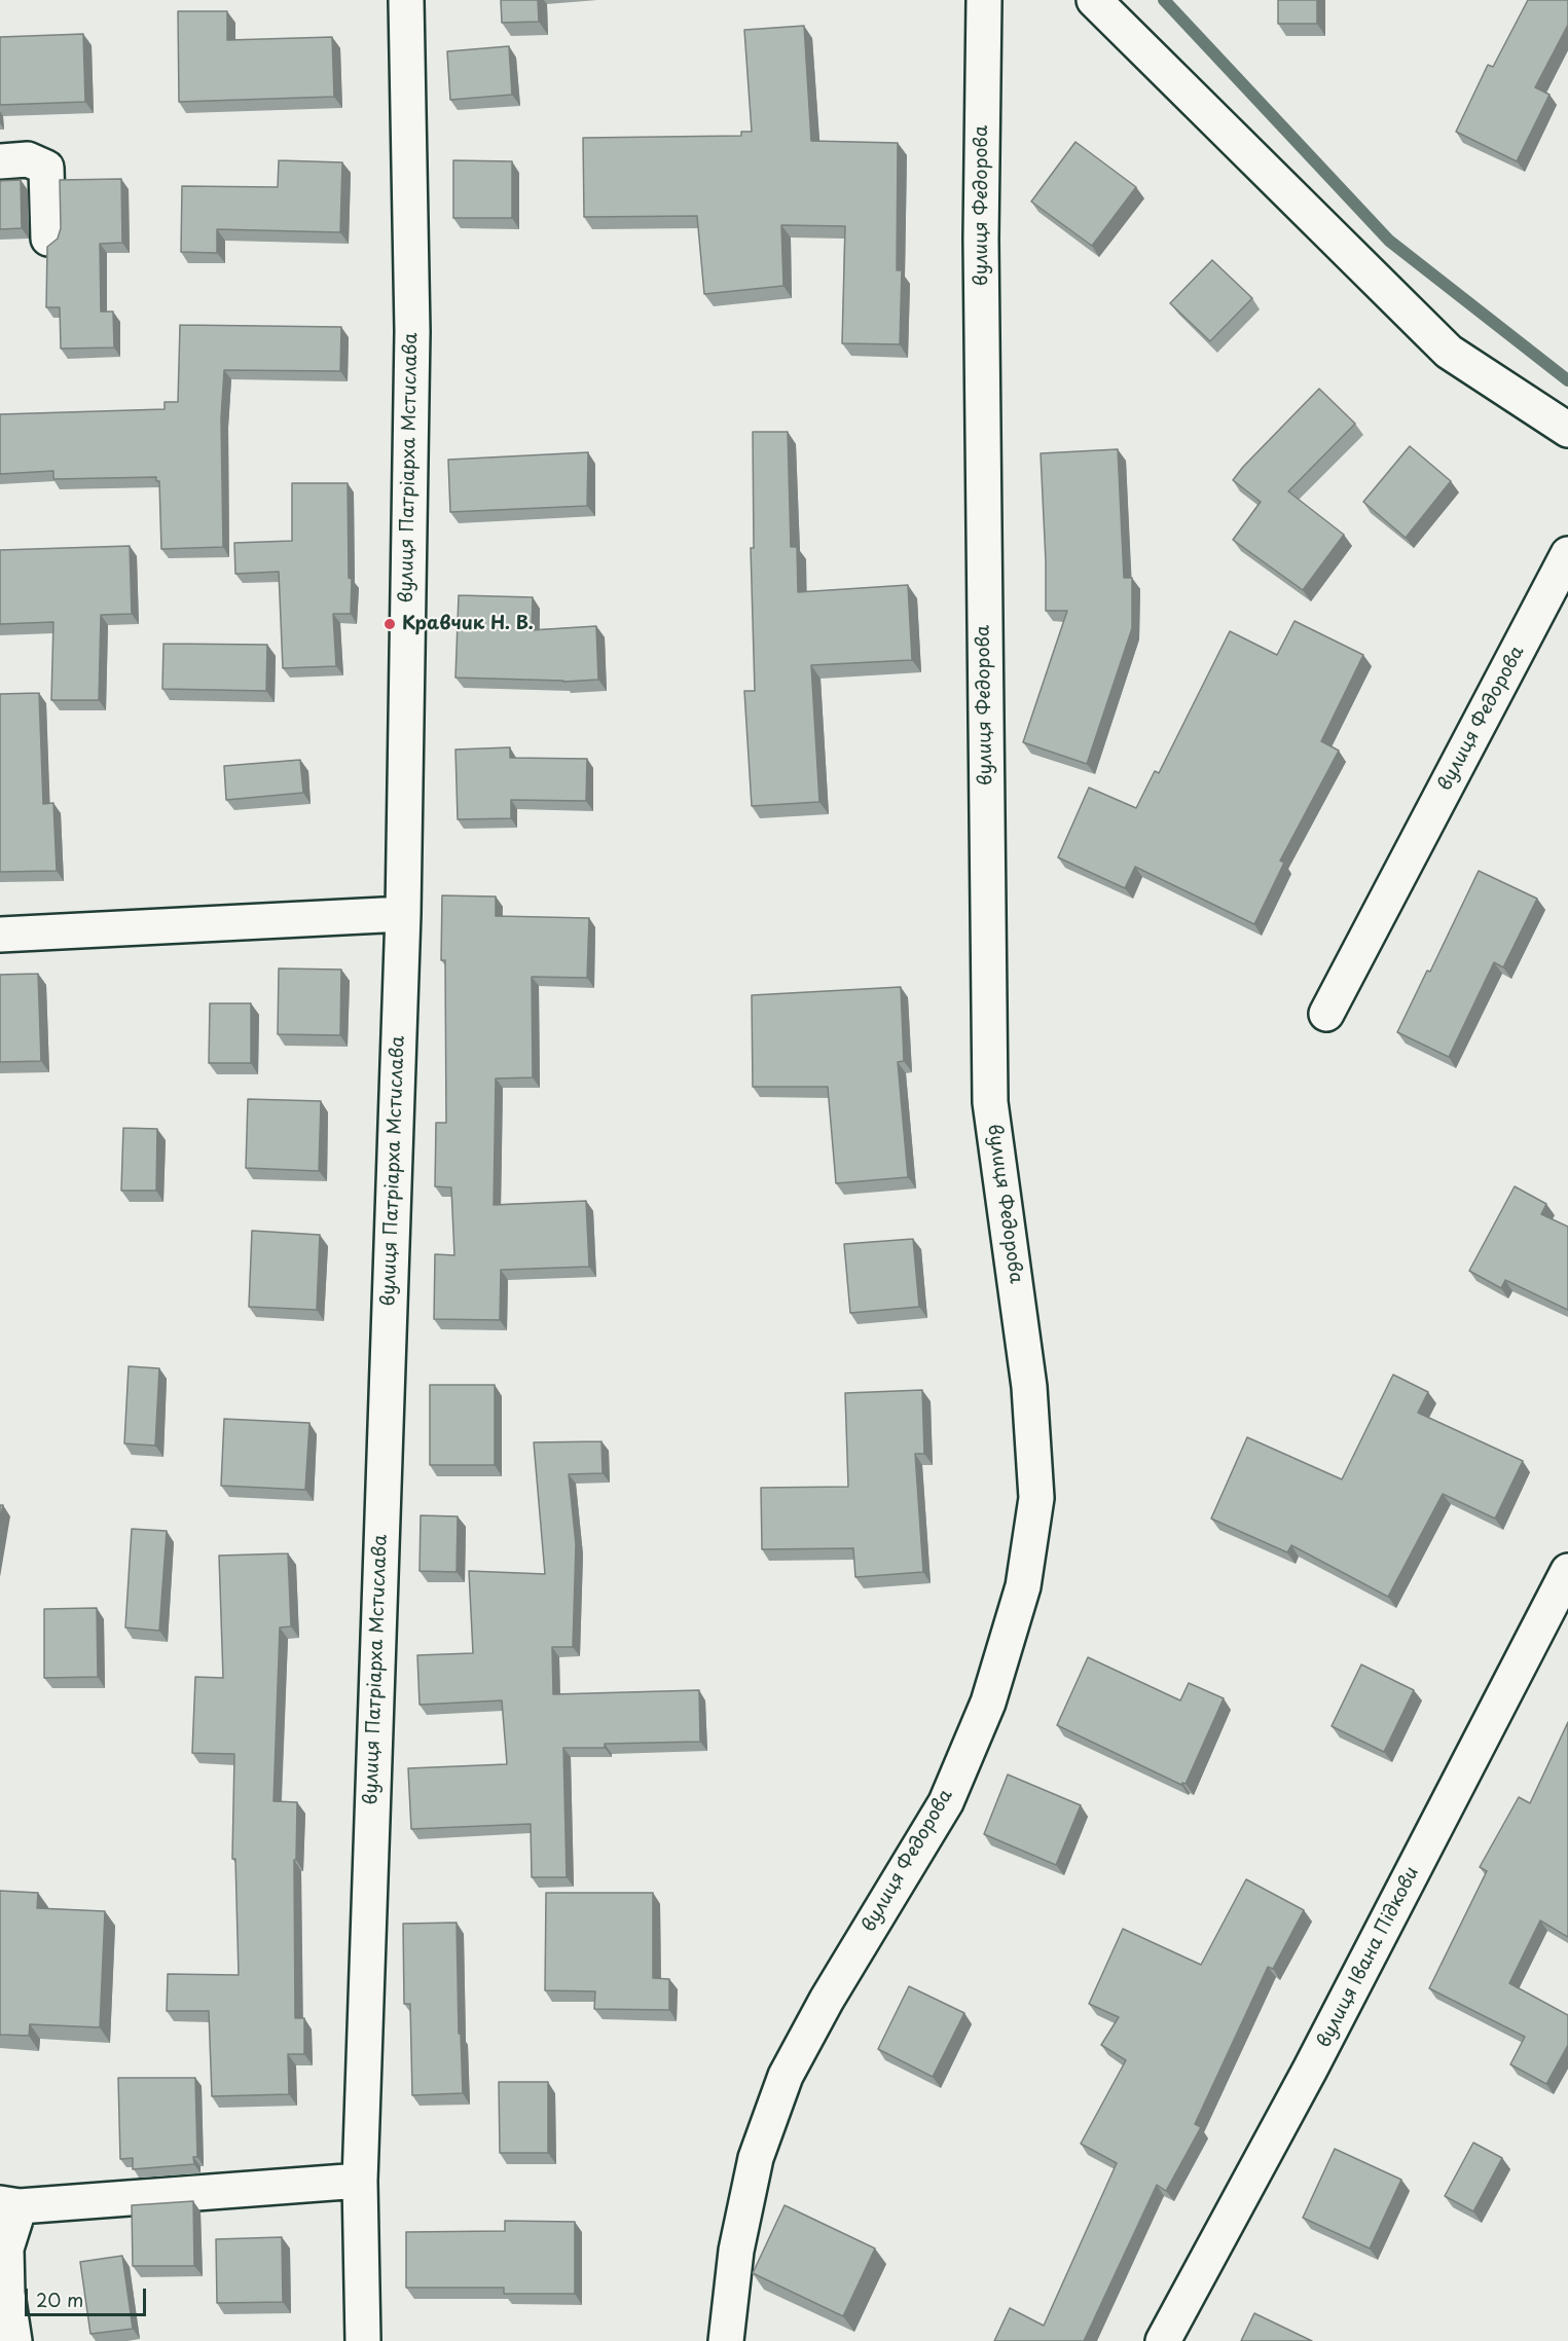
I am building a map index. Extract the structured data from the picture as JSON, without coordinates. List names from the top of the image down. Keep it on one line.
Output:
{"streets":{"street":["вулиця Федорова","вулиця Патріарха Мстислава","вулиця Івана Підкови"]},"places":["Кравчик Н. В."],"scale_bar":"20 m"}
